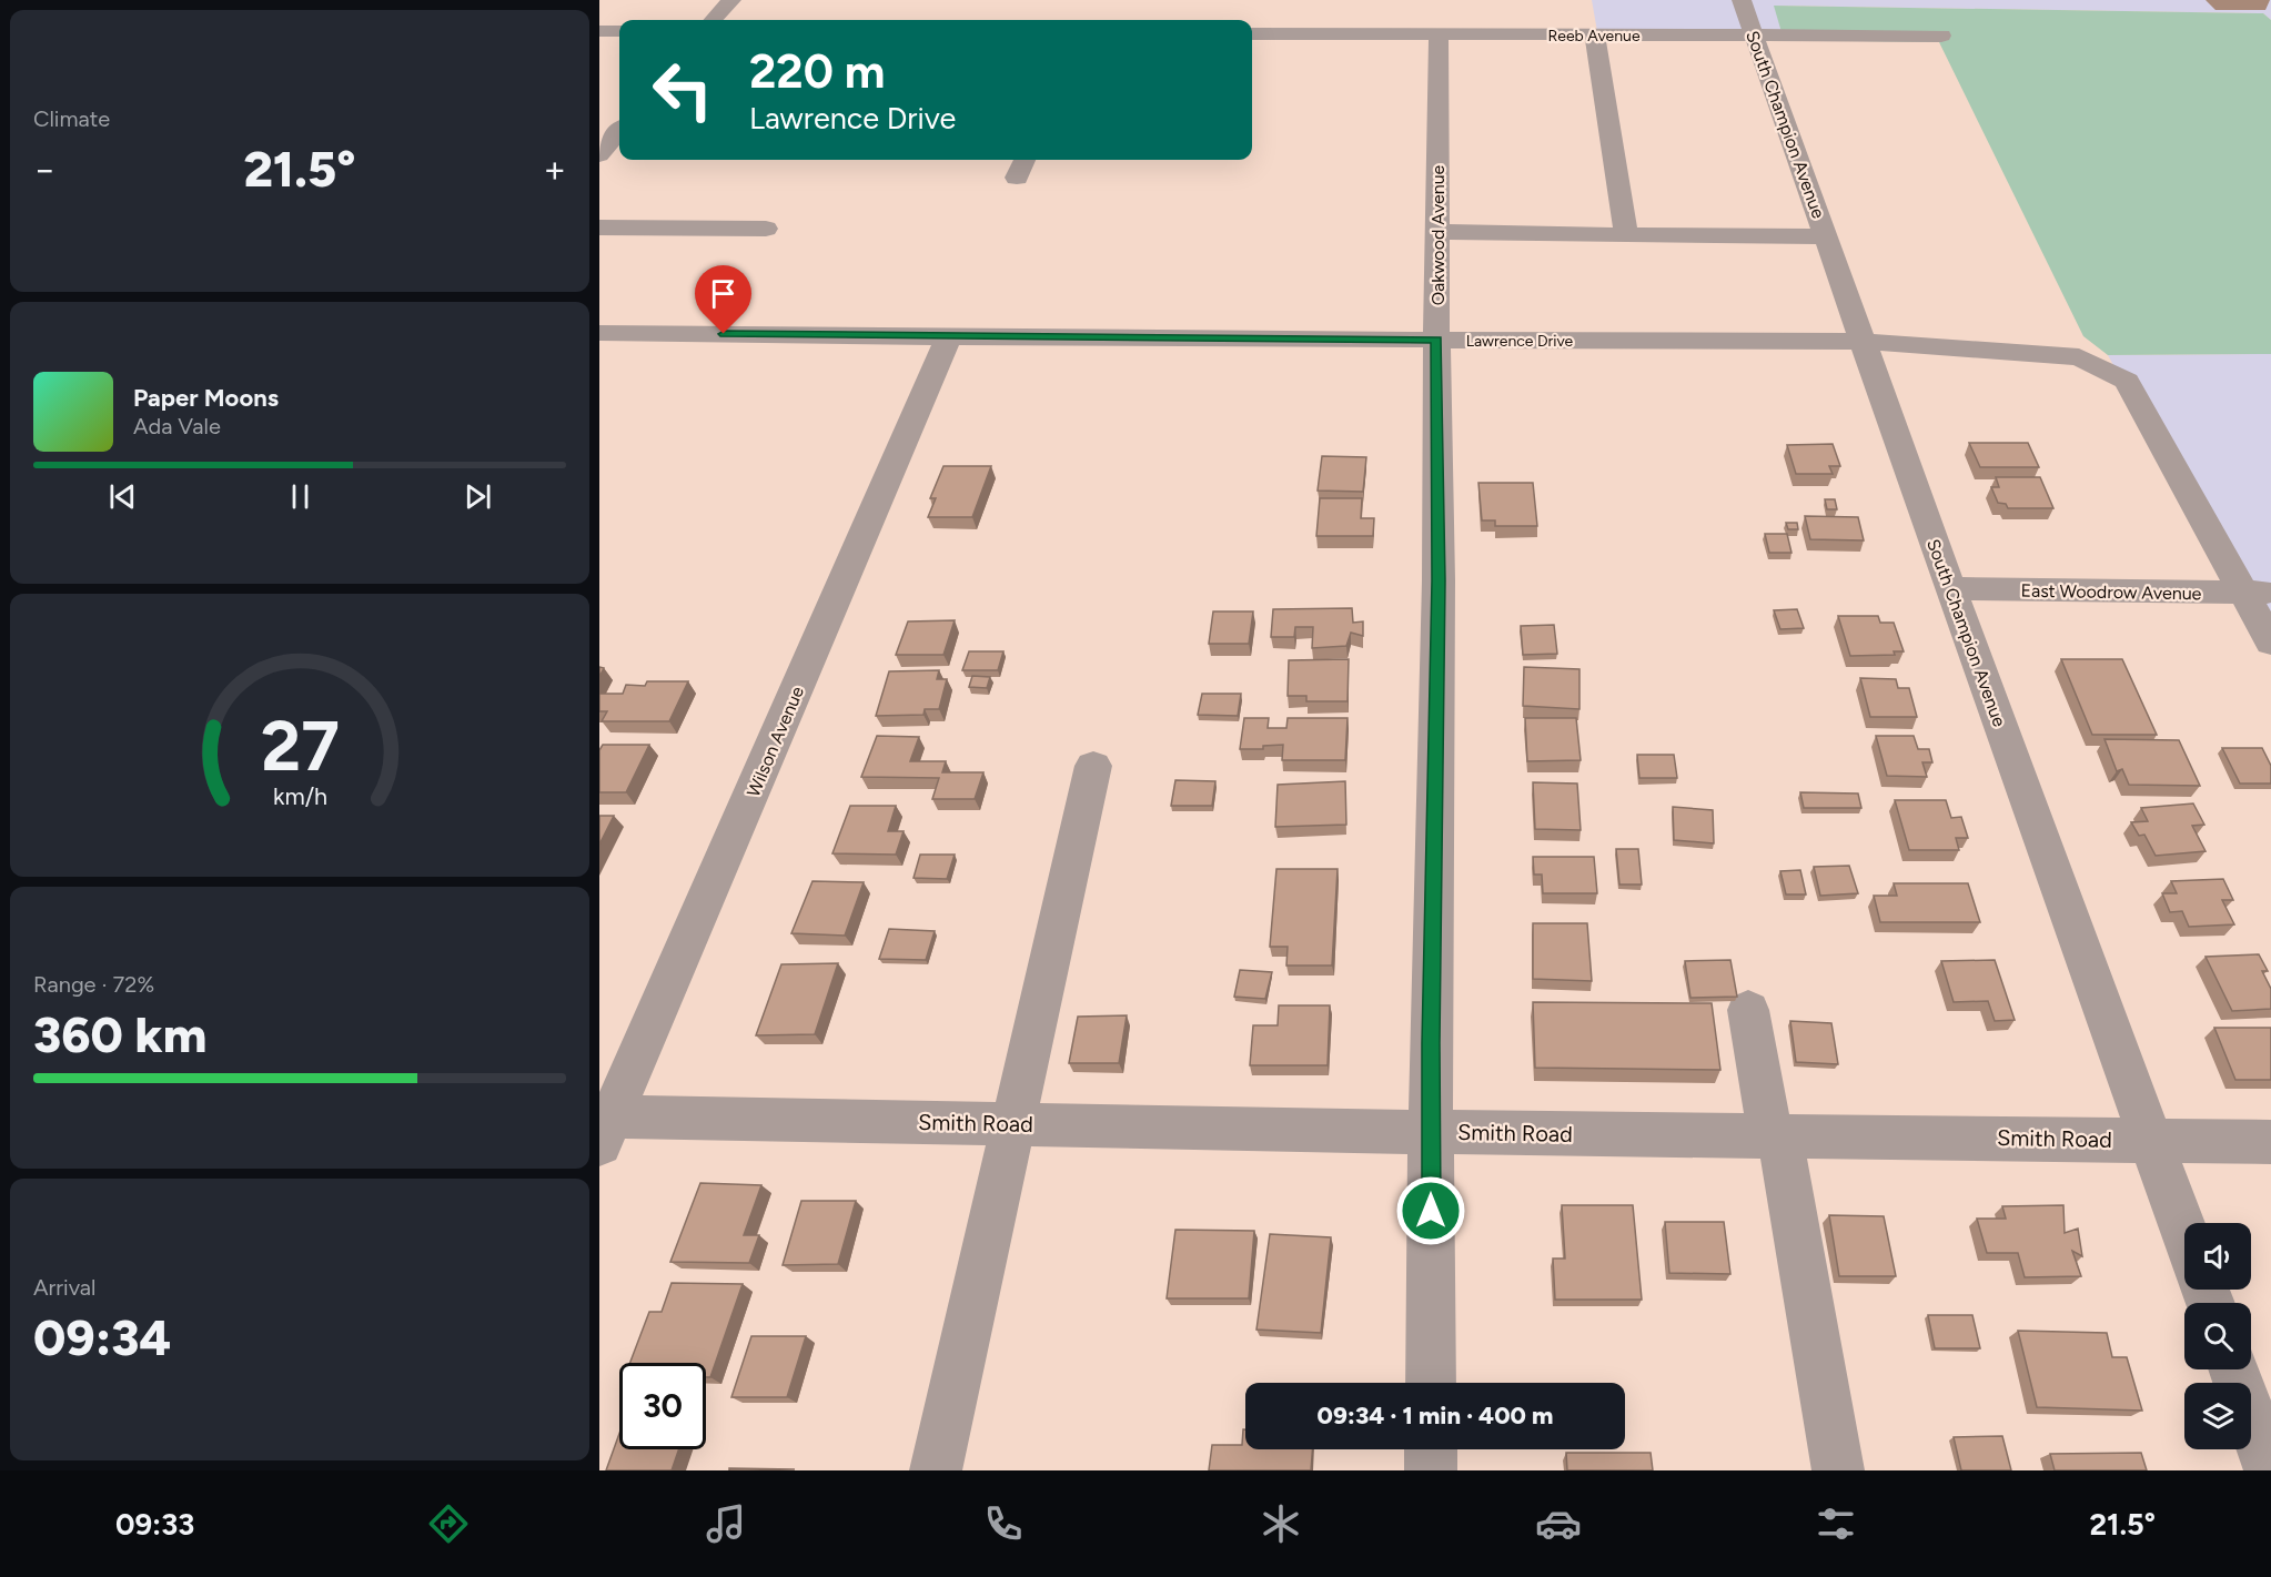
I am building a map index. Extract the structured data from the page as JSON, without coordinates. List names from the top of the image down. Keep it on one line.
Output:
{"streets":{"street":["Reeb Avenue","South Champion Avenue","Oakwood Avenue","Lawrence Drive","East Woodrow Avenue","Wilson Avenue","Smith Road"]},"crossings":[["Reeb Avenue","South Champion Avenue"],["Reeb Avenue","Oakwood Avenue"],["South Champion Avenue","Lawrence Drive"],["South Champion Avenue","East Woodrow Avenue"],["South Champion Avenue","Smith Road"],["Oakwood Avenue","Lawrence Drive"],["Oakwood Avenue","Smith Road"],["Lawrence Drive","East Woodrow Avenue"],["Lawrence Drive","Wilson Avenue"],["Wilson Avenue","Smith Road"]],"page":{"tile":["Climate",["Range · 72%","360 km"],["Arrival","09:34"]],"turn":["220 m","Lawrence Drive"],"heat":["−","21.5°","+"],"song":["Paper Moons","Ada Vale"],"limit":"30","trip":"09:34 · 1 min · 400 m","tabs":["09:33","21.5°"],"gauge":["27","km/h"]}}
